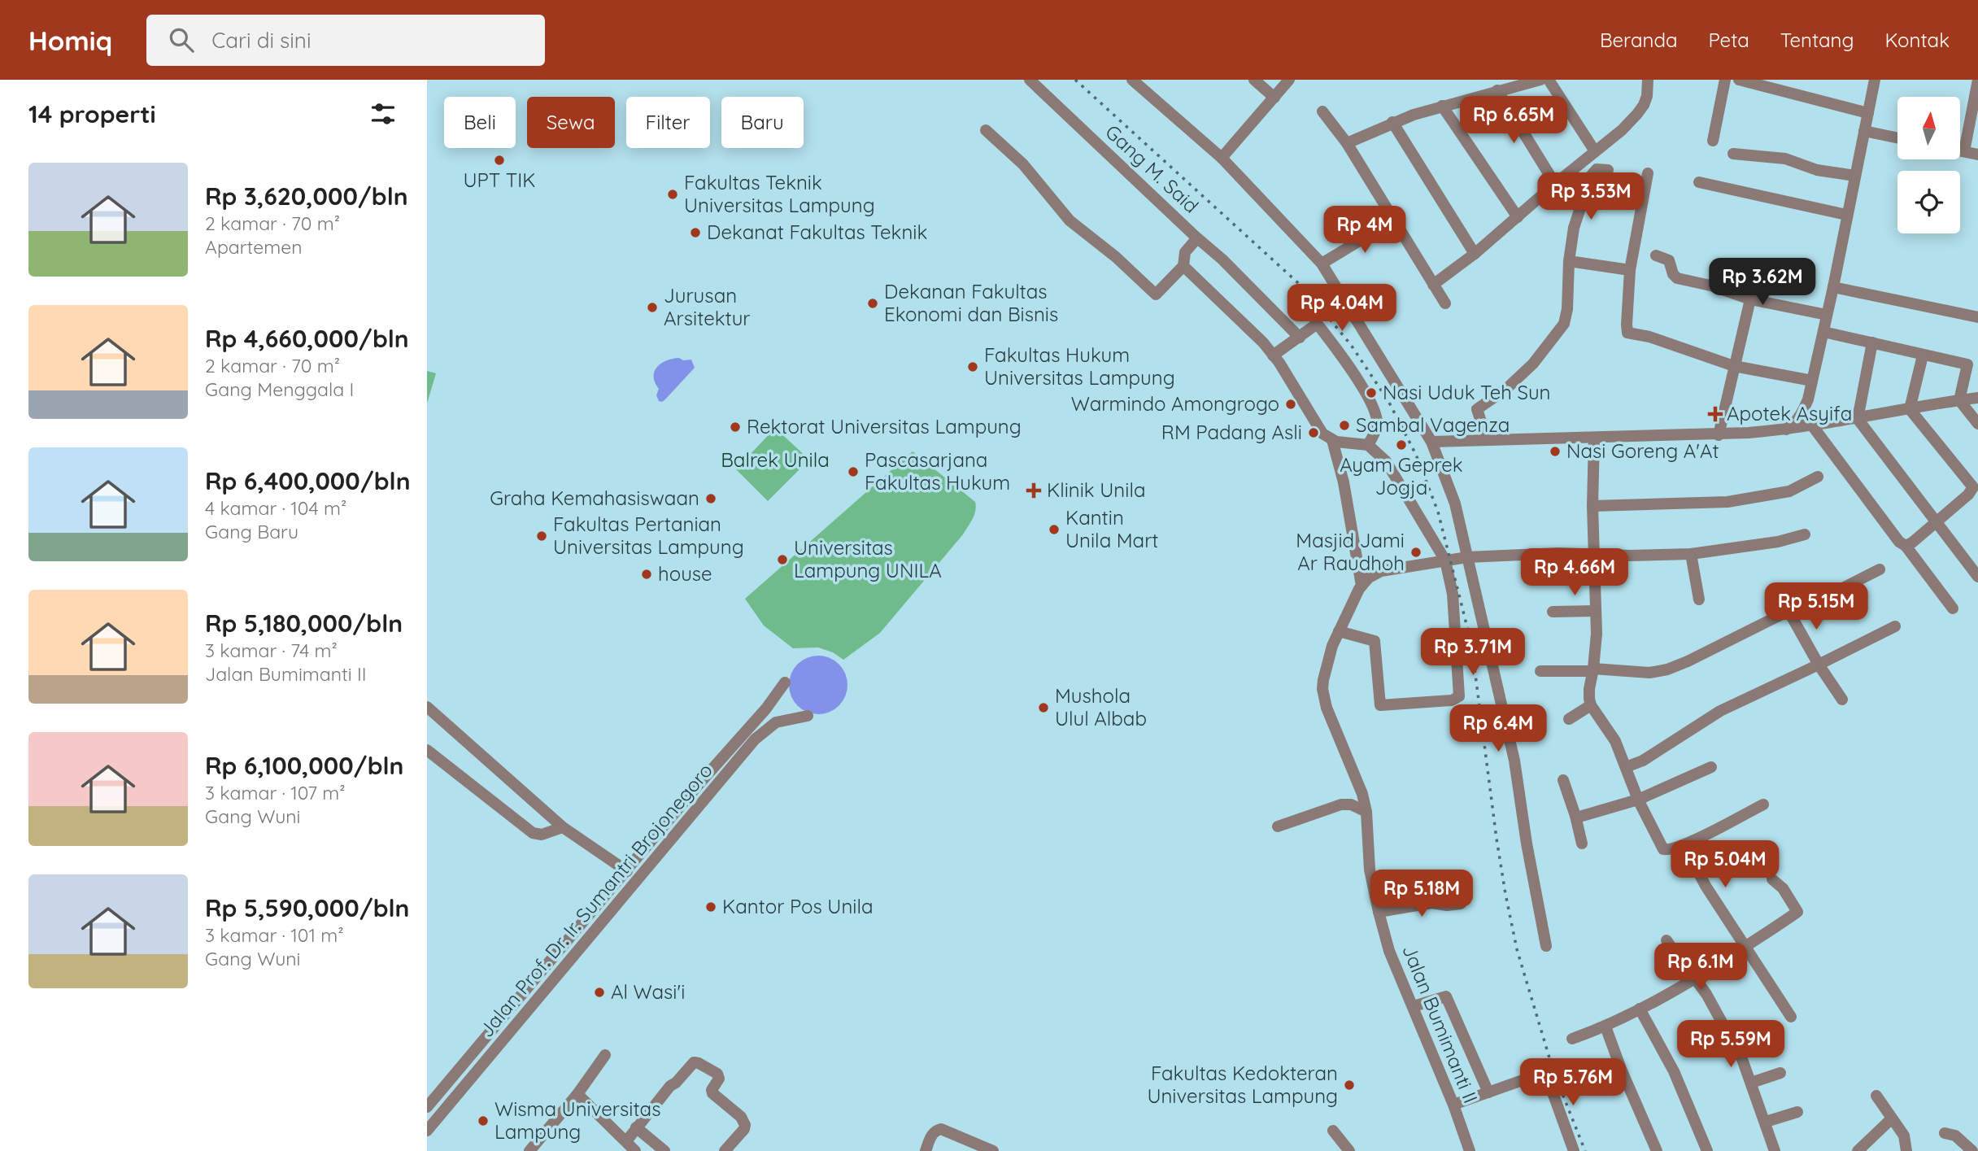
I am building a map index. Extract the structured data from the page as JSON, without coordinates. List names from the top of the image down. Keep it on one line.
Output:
{"streets":{"street":["Gang M. Said","Jalan Prof. Dr. Ir. Sumantri Brojonegoro","Jalan Bumimanti II"]},"parks":["Balrek Unila"],"places":{"other":["UPT TIK","Fakultas Teknik Universitas Lampung","Dekanat Fakultas Teknik","Dekanan Fakultas Ekonomi dan Bisnis","Jurusan Arsitektur","Fakultas Hukum Universitas Lampung","Nasi Uduk Teh Sun","Warmindo Amongrogo","Sambal Vagenza","Rektorat Universitas Lampung","RM Padang Asli","Ayam Geprek Jogja","Nasi Goreng A'At","Pascasarjana Fakultas Hukum","Graha Kemahasiswaan","Kantin Unila Mart","Fakultas Pertanian Universitas Lampung","Masjid Jami Ar Raudhoh","Universitas Lampung UNILA","house","Mushola Ulul Albab","Kantor Pos Unila","Al Wasi'i","Fakultas Kedokteran Universitas Lampung","Wisma Universitas Lampung"],"health":["Apotek Asyifa","Klinik Unila"]},"north":"top","page":{"header":"Homiq","search":"Cari di sini","nav":["Beranda","Peta","Tentang","Kontak"],"heading":"14 properti","price":["Rp 6.65M","Rp 3.53M","Rp 4M","Rp 3.62M","Rp 4.04M","Rp 4.66M","Rp 5.15M","Rp 3.71M","Rp 6.4M","Rp 5.04M","Rp 5.18M","Rp 6.1M","Rp 5.59M","Rp 5.76M"],"chip":["Beli","Sewa","Filter","Baru"],"list":[{"name":"Rp 3,620,000/bln","note":"2 kamar · 70 m² · Apartemen"},{"name":"Rp 4,660,000/bln","note":"2 kamar · 70 m² · Gang Menggala I"},{"name":"Rp 6,400,000/bln","note":"4 kamar · 104 m² · Gang Baru"},{"name":"Rp 5,180,000/bln","note":"3 kamar · 74 m² · Jalan Bumimanti II"},{"name":"Rp 6,100,000/bln","note":"3 kamar · 107 m² · Gang Wuni"},{"name":"Rp 5,590,000/bln","note":"3 kamar · 101 m² · Gang Wuni"}]}}
